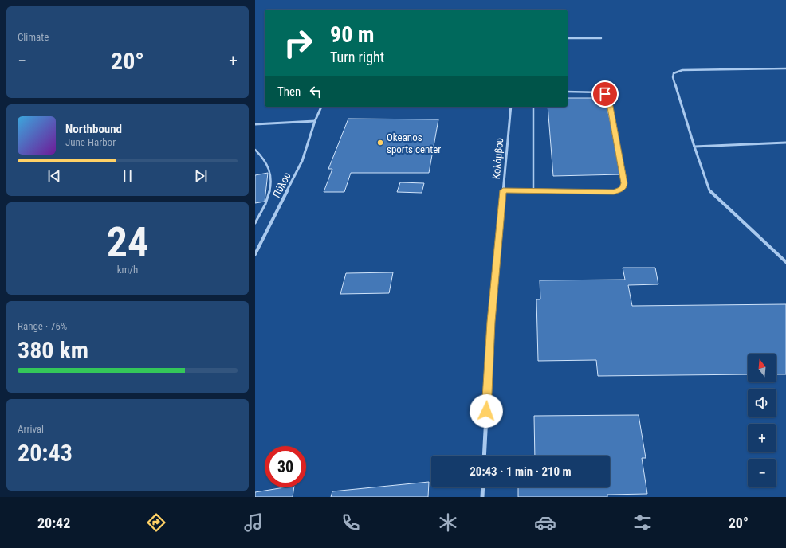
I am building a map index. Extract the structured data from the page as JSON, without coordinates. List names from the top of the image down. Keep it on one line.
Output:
{"streets":{"street":["Κολόμβου","Πύλου"]},"places":["Okeanos sports center"],"north":"top","page":{"tile":["Climate",["24","km/h"],["Range · 76%","380 km"],["Arrival","20:43"]],"turn":["90 m","Turn right"],"heat":["−","20°","+"],"then":"Then","song":["Northbound","June Harbor"],"map_buttons":["+","−"],"limit":"30","trip":"20:43 · 1 min · 210 m","tabs":["20:42","20°"]}}
